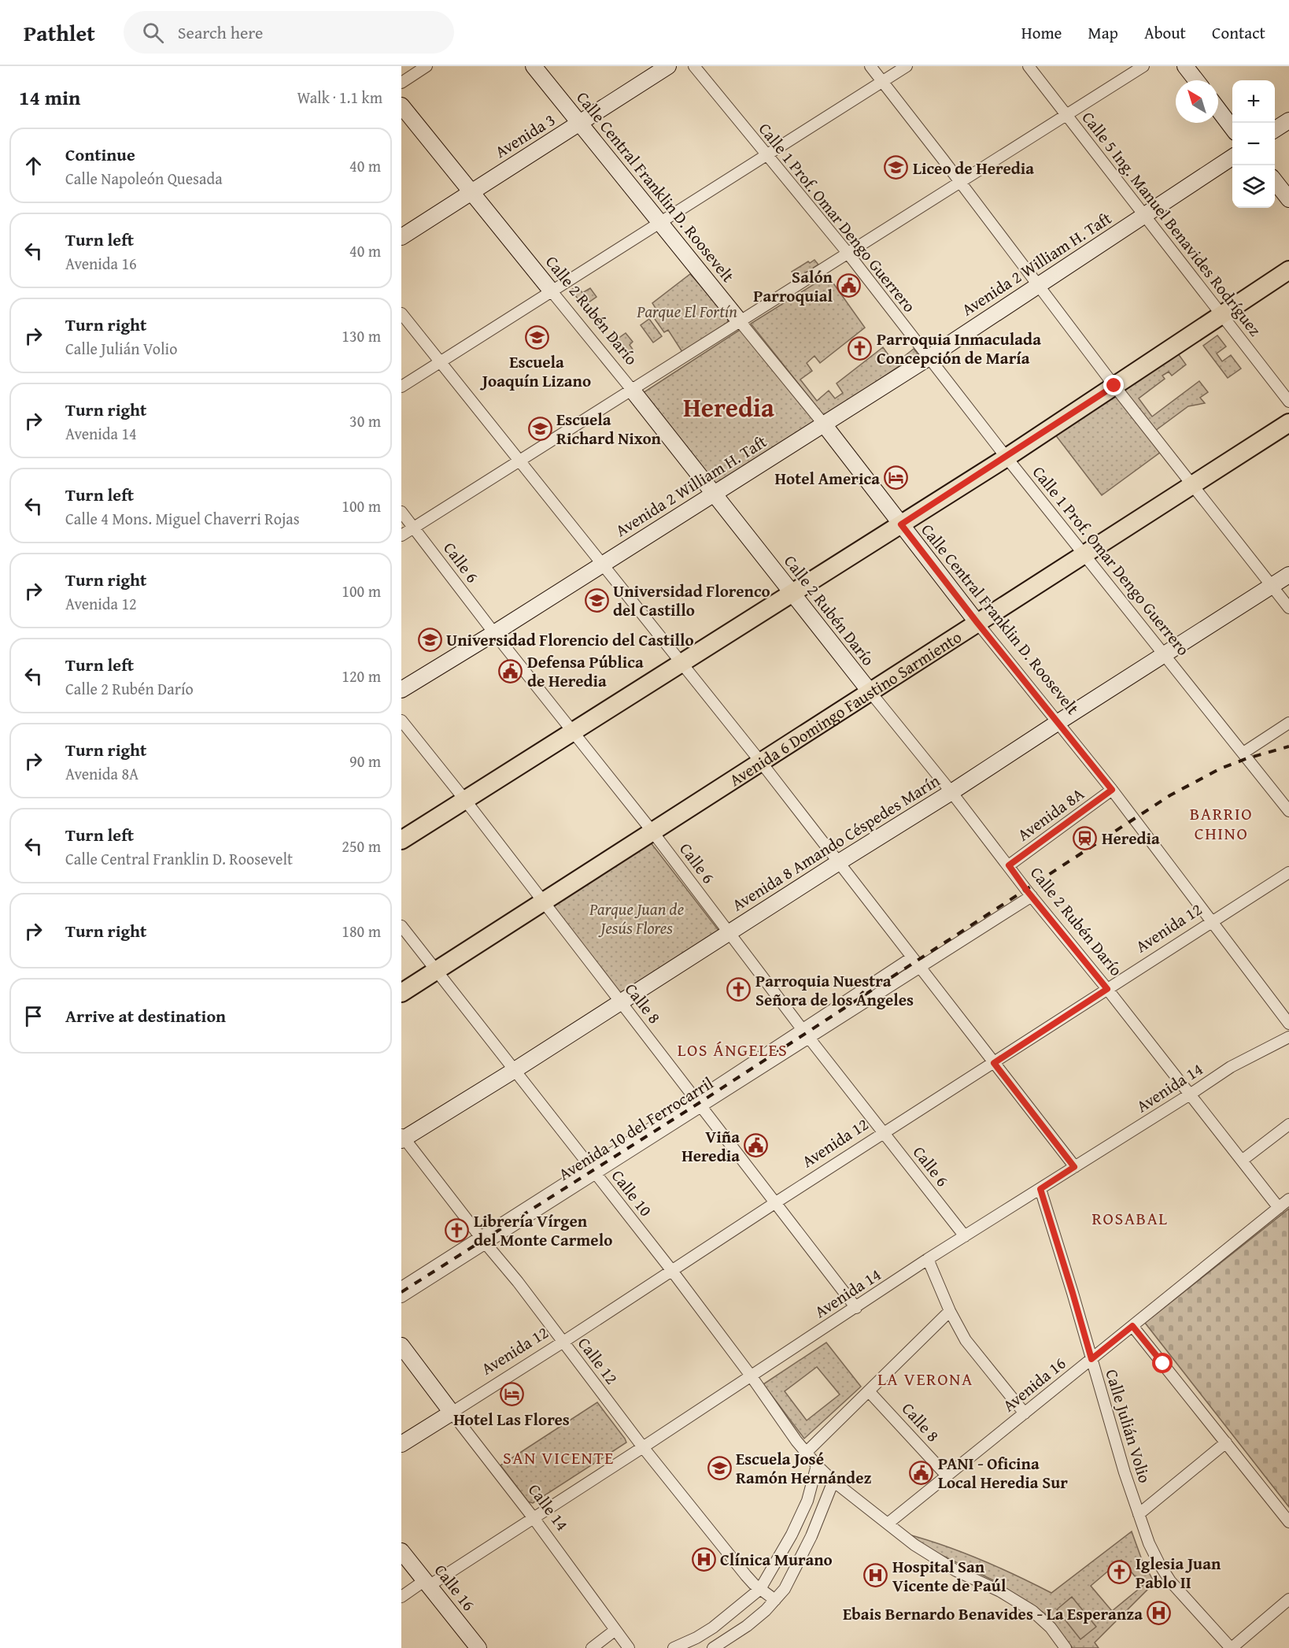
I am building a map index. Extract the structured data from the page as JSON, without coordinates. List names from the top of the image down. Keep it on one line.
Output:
{"streets":{"main road":["Avenida 6 Domingo Faustino Sarmiento"],"street":["Avenida 3","Calle Central Franklin D. Roosevelt","Calle 1 Prof. Omar Dengo Guerrero","Calle 5 Ing. Manuel Benavides Rodríguez","Avenida 2 William H. Taft","Calle 2 Rubén Darío","Calle 6","Avenida 8A","Avenida 8 Amando Céspedes Marín","Avenida 12","Calle 8","Avenida 14","Avenida 10 del Ferrocarril","Calle 10","Calle 12","Avenida 16","Calle Julián Volio","Calle 14","Calle 16"]},"crossings":[["Avenida 3","Calle Central Franklin D. Roosevelt"],["Avenida 3","Calle 2 Rubén Darío"],["Calle Central Franklin D. Roosevelt","Avenida 2 William H. Taft"],["Calle Central Franklin D. Roosevelt","Avenida 6 Domingo Faustino Sarmiento"],["Calle Central Franklin D. Roosevelt","Avenida 8A"],["Calle Central Franklin D. Roosevelt","Avenida 8 Amando Céspedes Marín"],["Calle Central Franklin D. Roosevelt","Avenida 12"],["Calle 1 Prof. Omar Dengo Guerrero","Avenida 2 William H. Taft"],["Calle 1 Prof. Omar Dengo Guerrero","Avenida 6 Domingo Faustino Sarmiento"],["Calle 1 Prof. Omar Dengo Guerrero","Avenida 8 Amando Céspedes Marín"],["Calle 5 Ing. Manuel Benavides Rodríguez","Avenida 2 William H. Taft"],["Avenida 2 William H. Taft","Calle 2 Rubén Darío"],["Avenida 2 William H. Taft","Calle 6"],["Calle 2 Rubén Darío","Avenida 6 Domingo Faustino Sarmiento"],["Calle 2 Rubén Darío","Avenida 8A"],["Calle 2 Rubén Darío","Avenida 8 Amando Céspedes Marín"],["Calle 2 Rubén Darío","Avenida 12"],["Calle 2 Rubén Darío","Avenida 14"],["Calle 2 Rubén Darío","Avenida 10 del Ferrocarril"],["Calle 2 Rubén Darío","Avenida 16"],["Calle 6","Avenida 6 Domingo Faustino Sarmiento"],["Calle 6","Avenida 8 Amando Céspedes Marín"],["Calle 6","Avenida 12"],["Calle 6","Avenida 14"],["Calle 6","Avenida 10 del Ferrocarril"],["Avenida 6 Domingo Faustino Sarmiento","Calle 8"],["Avenida 6 Domingo Faustino Sarmiento","Calle 10"],["Avenida 8 Amando Céspedes Marín","Calle 8"],["Avenida 8 Amando Céspedes Marín","Calle 10"],["Avenida 8 Amando Céspedes Marín","Calle 12"],["Avenida 12","Calle 8"],["Avenida 12","Calle 10"],["Avenida 12","Calle 12"],["Avenida 12","Calle 14"],["Calle 8","Avenida 14"],["Calle 8","Avenida 10 del Ferrocarril"],["Calle 8","Avenida 16"],["Avenida 14","Calle 10"],["Avenida 14","Calle 12"],["Avenida 14","Calle Julián Volio"],["Avenida 14","Calle 14"],["Avenida 14","Calle 16"],["Avenida 10 del Ferrocarril","Calle 10"],["Avenida 10 del Ferrocarril","Calle 12"],["Calle 10","Avenida 16"],["Avenida 16","Calle Julián Volio"]],"districts":["Heredia","BARRIO CHINO","LOS ÁNGELES","ROSABAL","LA VERONA","SAN VICENTE"],"parks":["Parque El Fortín","Parque Juan de Jesús Flores"],"places":{"school or university":["Liceo de Heredia","Escuela Joaquín Lizano","Escuela Richard Nixon","Universidad Florenco del Castillo","Universidad Florencio del Castillo","Escuela José Ramón Hernández"],"public building":["Salón Parroquial","Defensa Pública de Heredia","Viña Heredia","PANI - Oficina Local Heredia Sur"],"church":["Parroquia Inmaculada Concepción de María","Parroquia Nuestra Señora de los Ángeles","Librería Vírgen del Monte Carmelo","Iglesia Juan Pablo II"],"hotel":["Hotel America","Hotel Las Flores"],"station":["Heredia"],"hospital":["Clínica Murano","Hospital San Vicente de Paúl","Ebais Bernardo Benavides - La Esperanza"]},"north":"top left","page":{"header":"Pathlet","search":"Search here","nav":["Home","Map","About","Contact"],"heading":["14 min","Walk · 1.1 km"],"map_buttons":["+","−"],"list":[["Continue","Calle Napoleón Quesada","40 m"],["Turn left","Avenida 16","40 m"],["Turn right","Calle Julián Volio","130 m"],["Turn right","Avenida 14","30 m"],["Turn left","Calle 4 Mons. Miguel Chaverri Rojas","100 m"],["Turn right","Avenida 12","100 m"],["Turn left","Calle 2 Rubén Darío","120 m"],["Turn right","Avenida 8A","90 m"],["Turn left","Calle Central Franklin D. Roosevelt","250 m"],["Turn right","180 m"],"Arrive at destination"]}}
